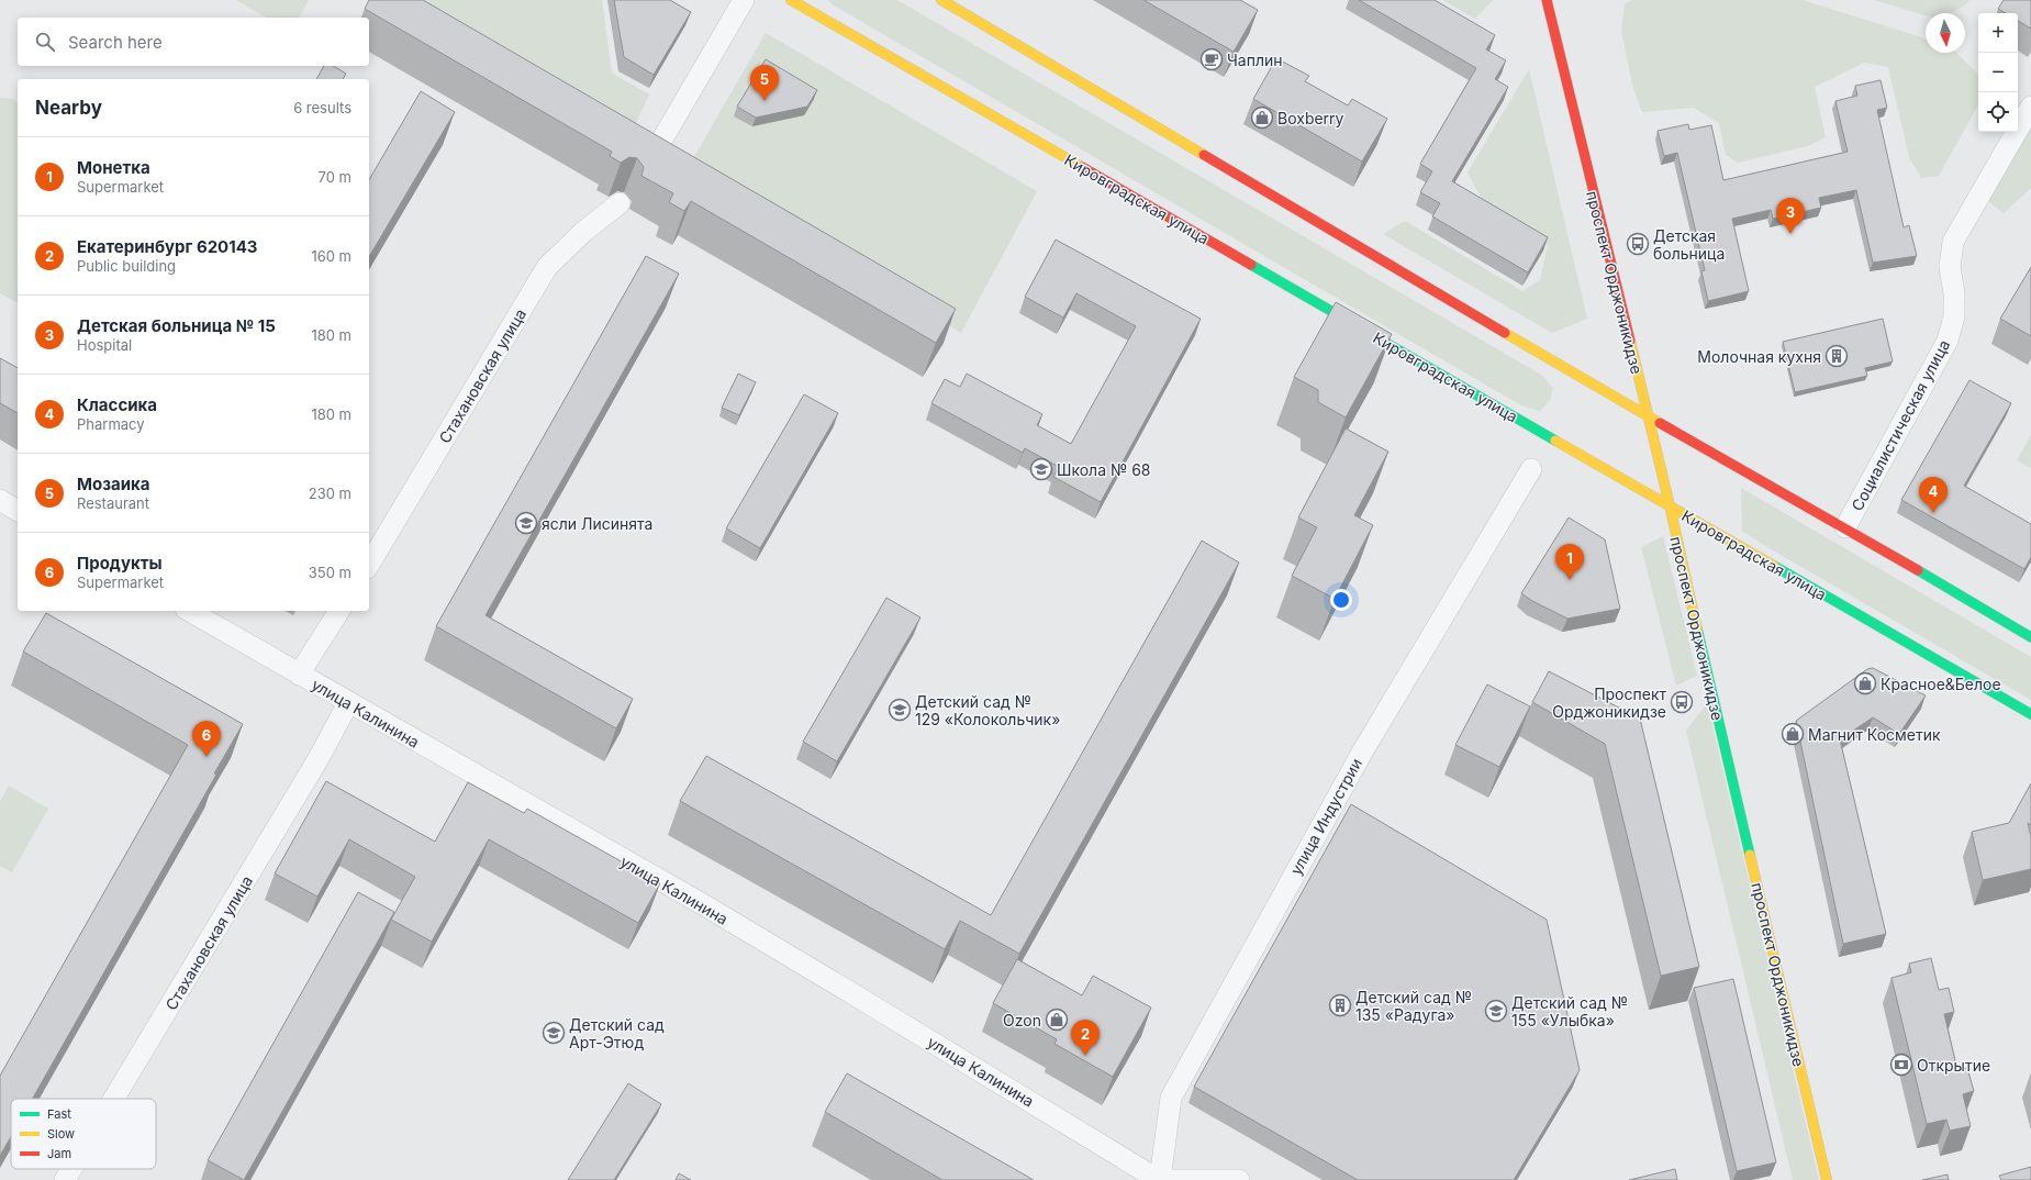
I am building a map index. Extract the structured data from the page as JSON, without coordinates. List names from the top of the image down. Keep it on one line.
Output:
{"streets":{"main road":["Кировградская улица","проспект Орджоникидзе"],"street":["Стахановская улица","Социалистическая улица","улица Калинина","улица Индустрии"]},"crossings":[["Кировградская улица","проспект Орджоникидзе"],["Стахановская улица","улица Калинина"],["улица Калинина","улица Индустрии"]],"places":{"cafe":["Чаплин"],"shop":["Boxberry","Красное&Белое","Магнит Косметик","Ozon"],"bus stop":["Детская больница","Проспект Орджоникидзе"],"building":["Молочная кухня","Детский сад № 135 «Радуга»"],"school or university":["Школа № 68","ясли Лисинята","Детский сад № 129 «Колокольчик»","Детский сад № 155 «Улыбка»","Детский сад Арт-Этюд"],"bank":["Открытие"]},"legend":["Fast","Slow","Jam"],"north":"bottom","page":{"map_buttons":["+","−"],"search":"Search here","pins":["5","3","4","1","6","2"],"heading":["Nearby","6 results"],"list":[{"mark":"1","name":"Монетка","note":"Supermarket","value":"70 m"},{"mark":"2","name":"Екатеринбург 620143","note":"Public building","value":"160 m"},{"mark":"3","name":"Детская больница № 15","note":"Hospital","value":"180 m"},{"mark":"4","name":"Классика","note":"Pharmacy","value":"180 m"},{"mark":"5","name":"Мозаика","note":"Restaurant","value":"230 m"},{"mark":"6","name":"Продукты","note":"Supermarket","value":"350 m"}]}}
